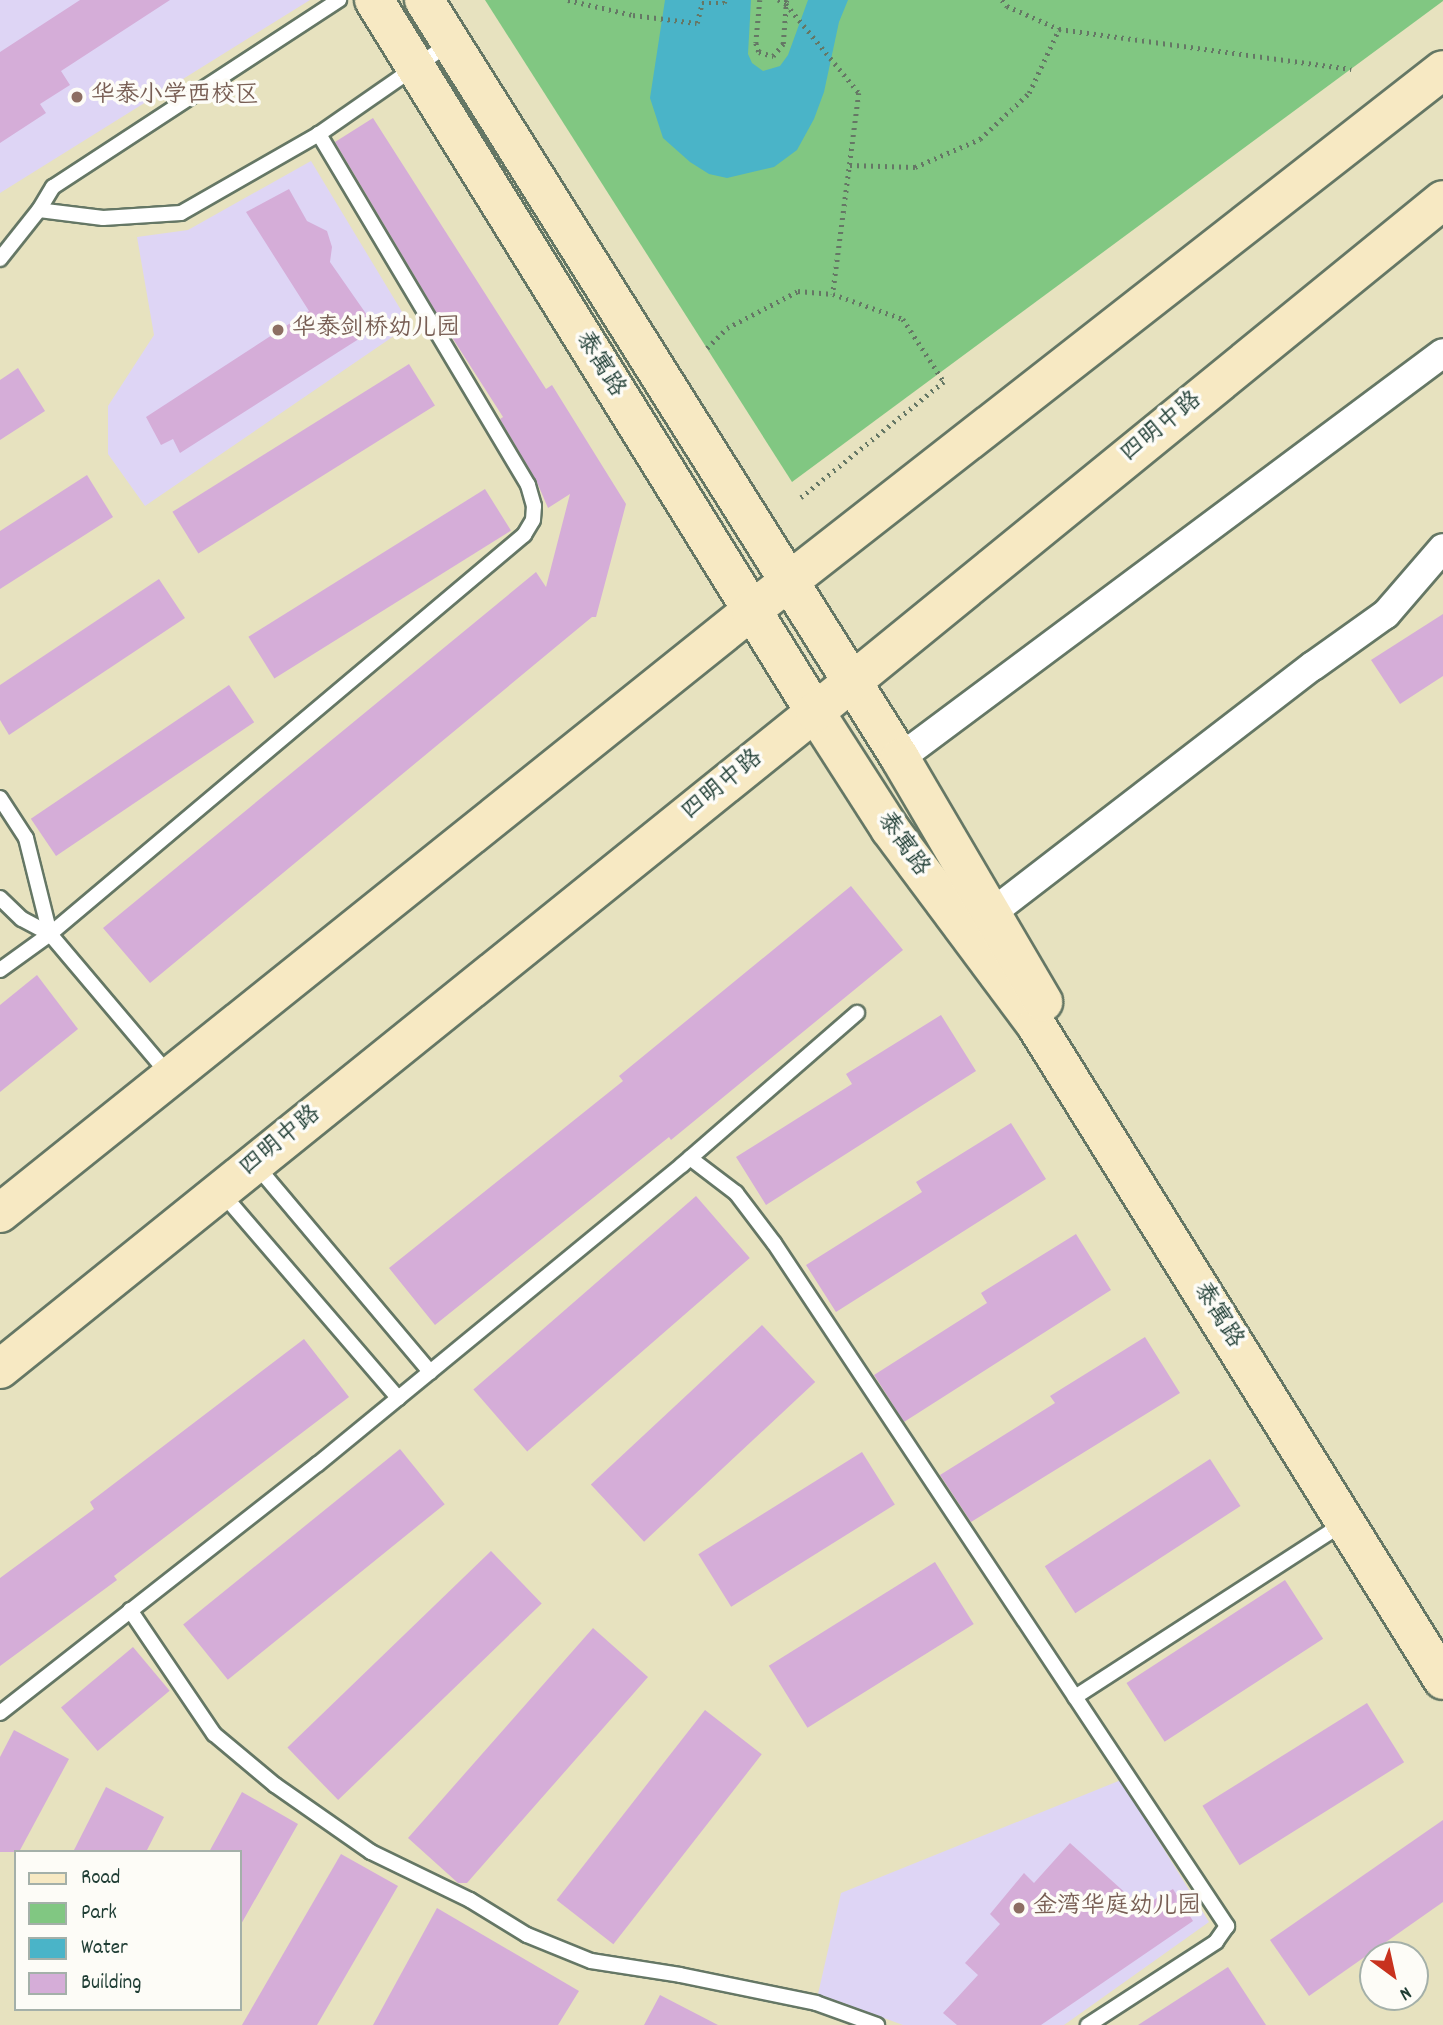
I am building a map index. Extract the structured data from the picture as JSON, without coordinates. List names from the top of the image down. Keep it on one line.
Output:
{"streets":{"main road":["泰寓路","四明中路"]},"crossings":[["泰寓路","四明中路"]],"places":["华泰小学西校区","华泰剑桥幼儿园","金湾华庭幼儿园"],"legend":["Road","Park","Water","Building"],"north":"bottom right"}
